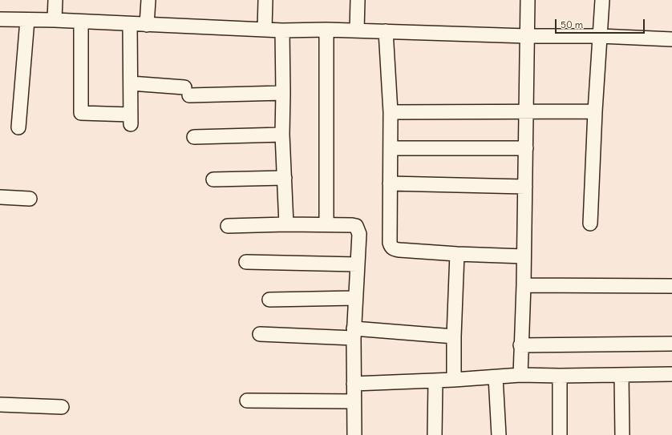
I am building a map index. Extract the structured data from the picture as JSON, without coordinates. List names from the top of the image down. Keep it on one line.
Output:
{"scale_bar":"50 m"}
